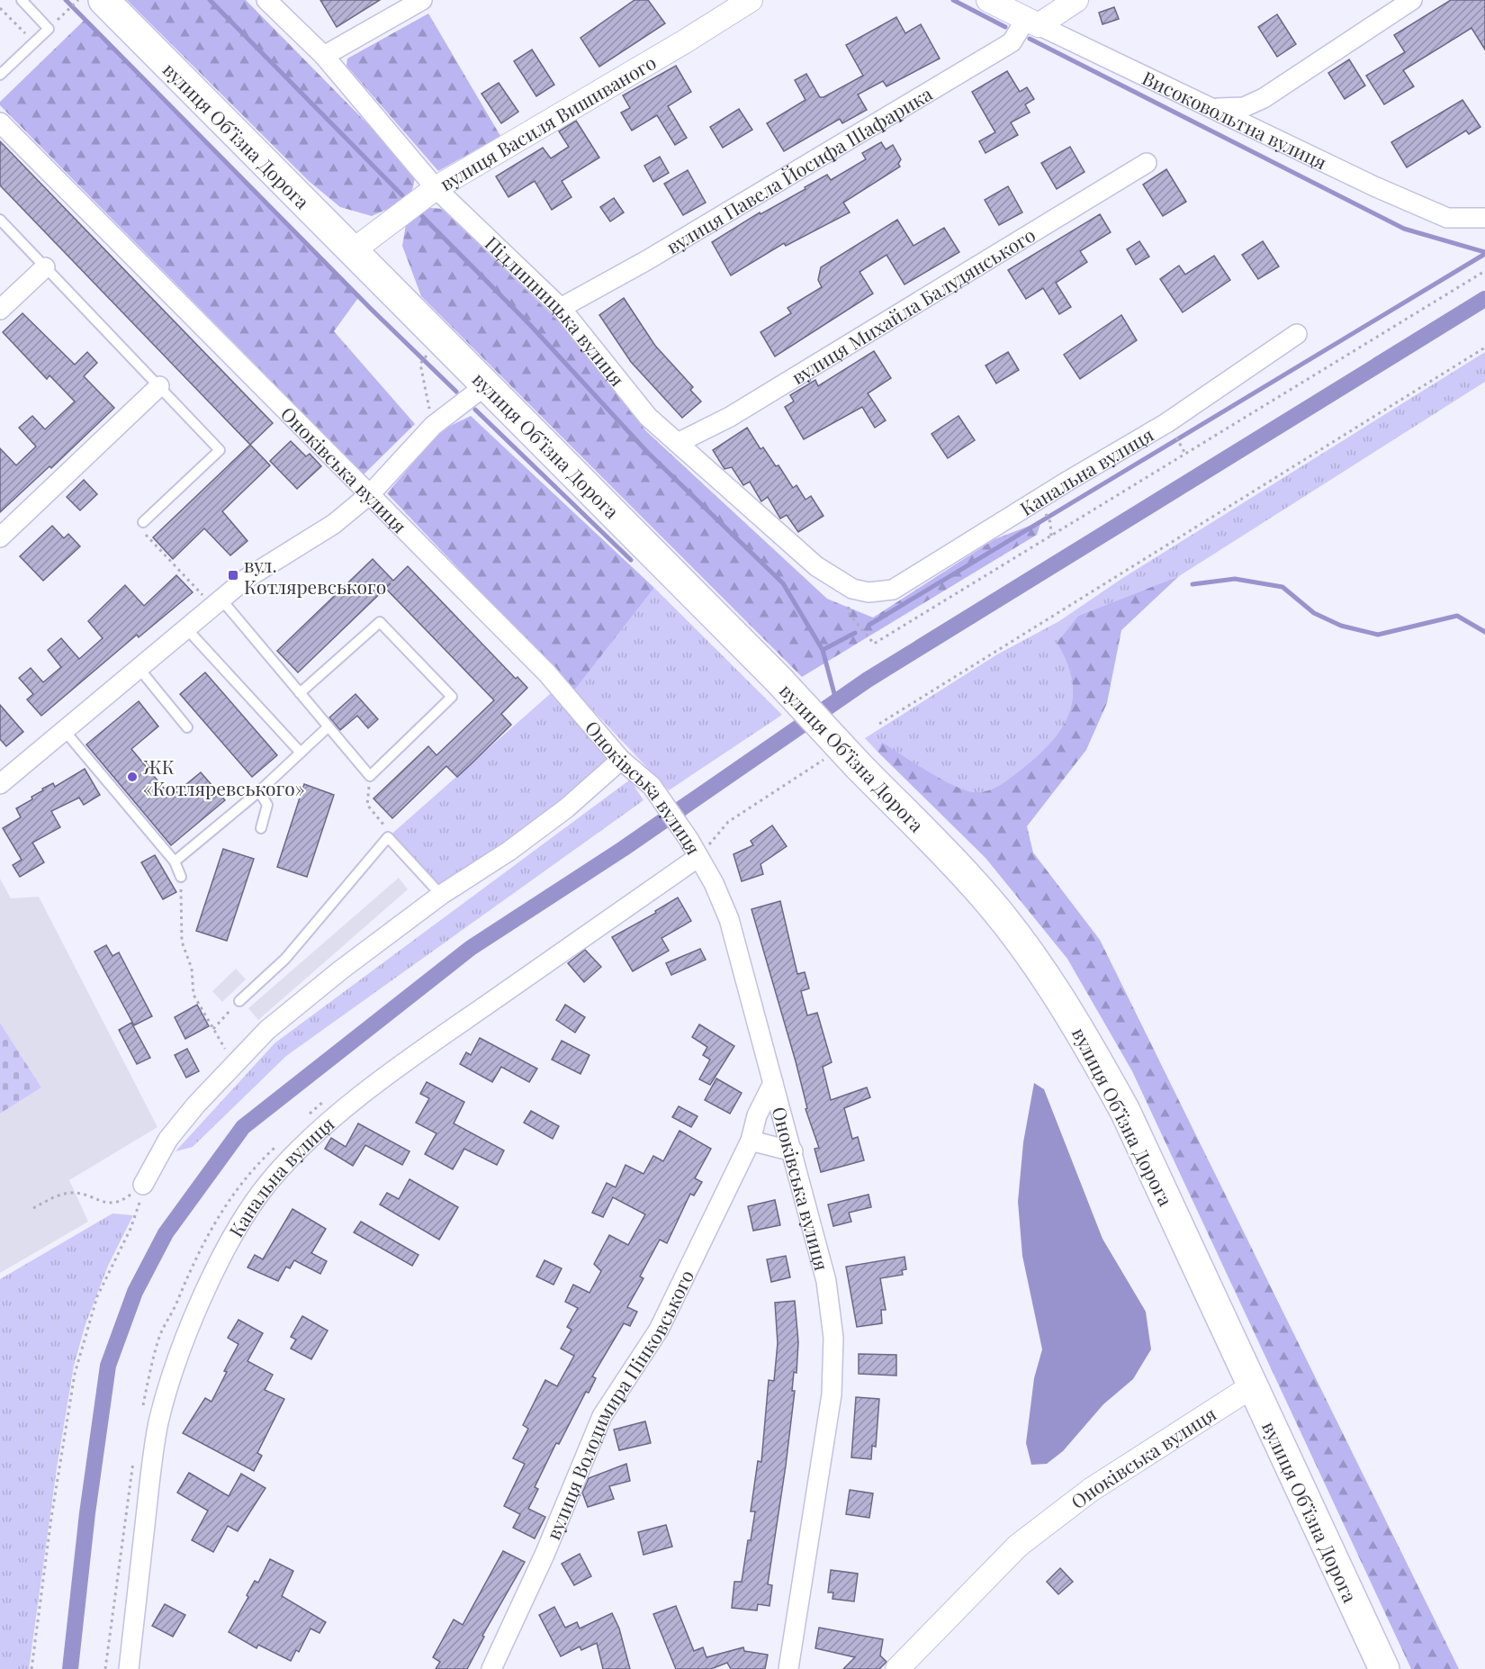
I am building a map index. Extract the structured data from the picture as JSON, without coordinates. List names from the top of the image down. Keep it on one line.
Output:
{"streets":{"highway":["вулиця Обʼїзна Дорога"],"street":["Високовольтна вулиця","вулиця Василя Вишиваного","вулиця Павела Йосифа Шафарика","вулиця Михайла Балудянського","Підлипницька вулиця","Оноківська вулиця","Канальна вулиця","вулиця Володимира Пінковського"]},"crossings":[["Високовольтна вулиця","вулиця Павела Йосифа Шафарика"],["вулиця Василя Вишиваного","вулиця Обʼїзна Дорога"],["вулиця Василя Вишиваного","Підлипницька вулиця"],["вулиця Обʼїзна Дорога","Оноківська вулиця"],["вулиця Павела Йосифа Шафарика","Підлипницька вулиця"],["вулиця Михайла Балудянського","Підлипницька вулиця"],["Підлипницька вулиця","Канальна вулиця"],["Оноківська вулиця","Канальна вулиця"],["Оноківська вулиця","вулиця Володимира Пінковського"]],"places":{"transit":["вул. Котляревського"],"other":["ЖК «Котляревського»"]}}
